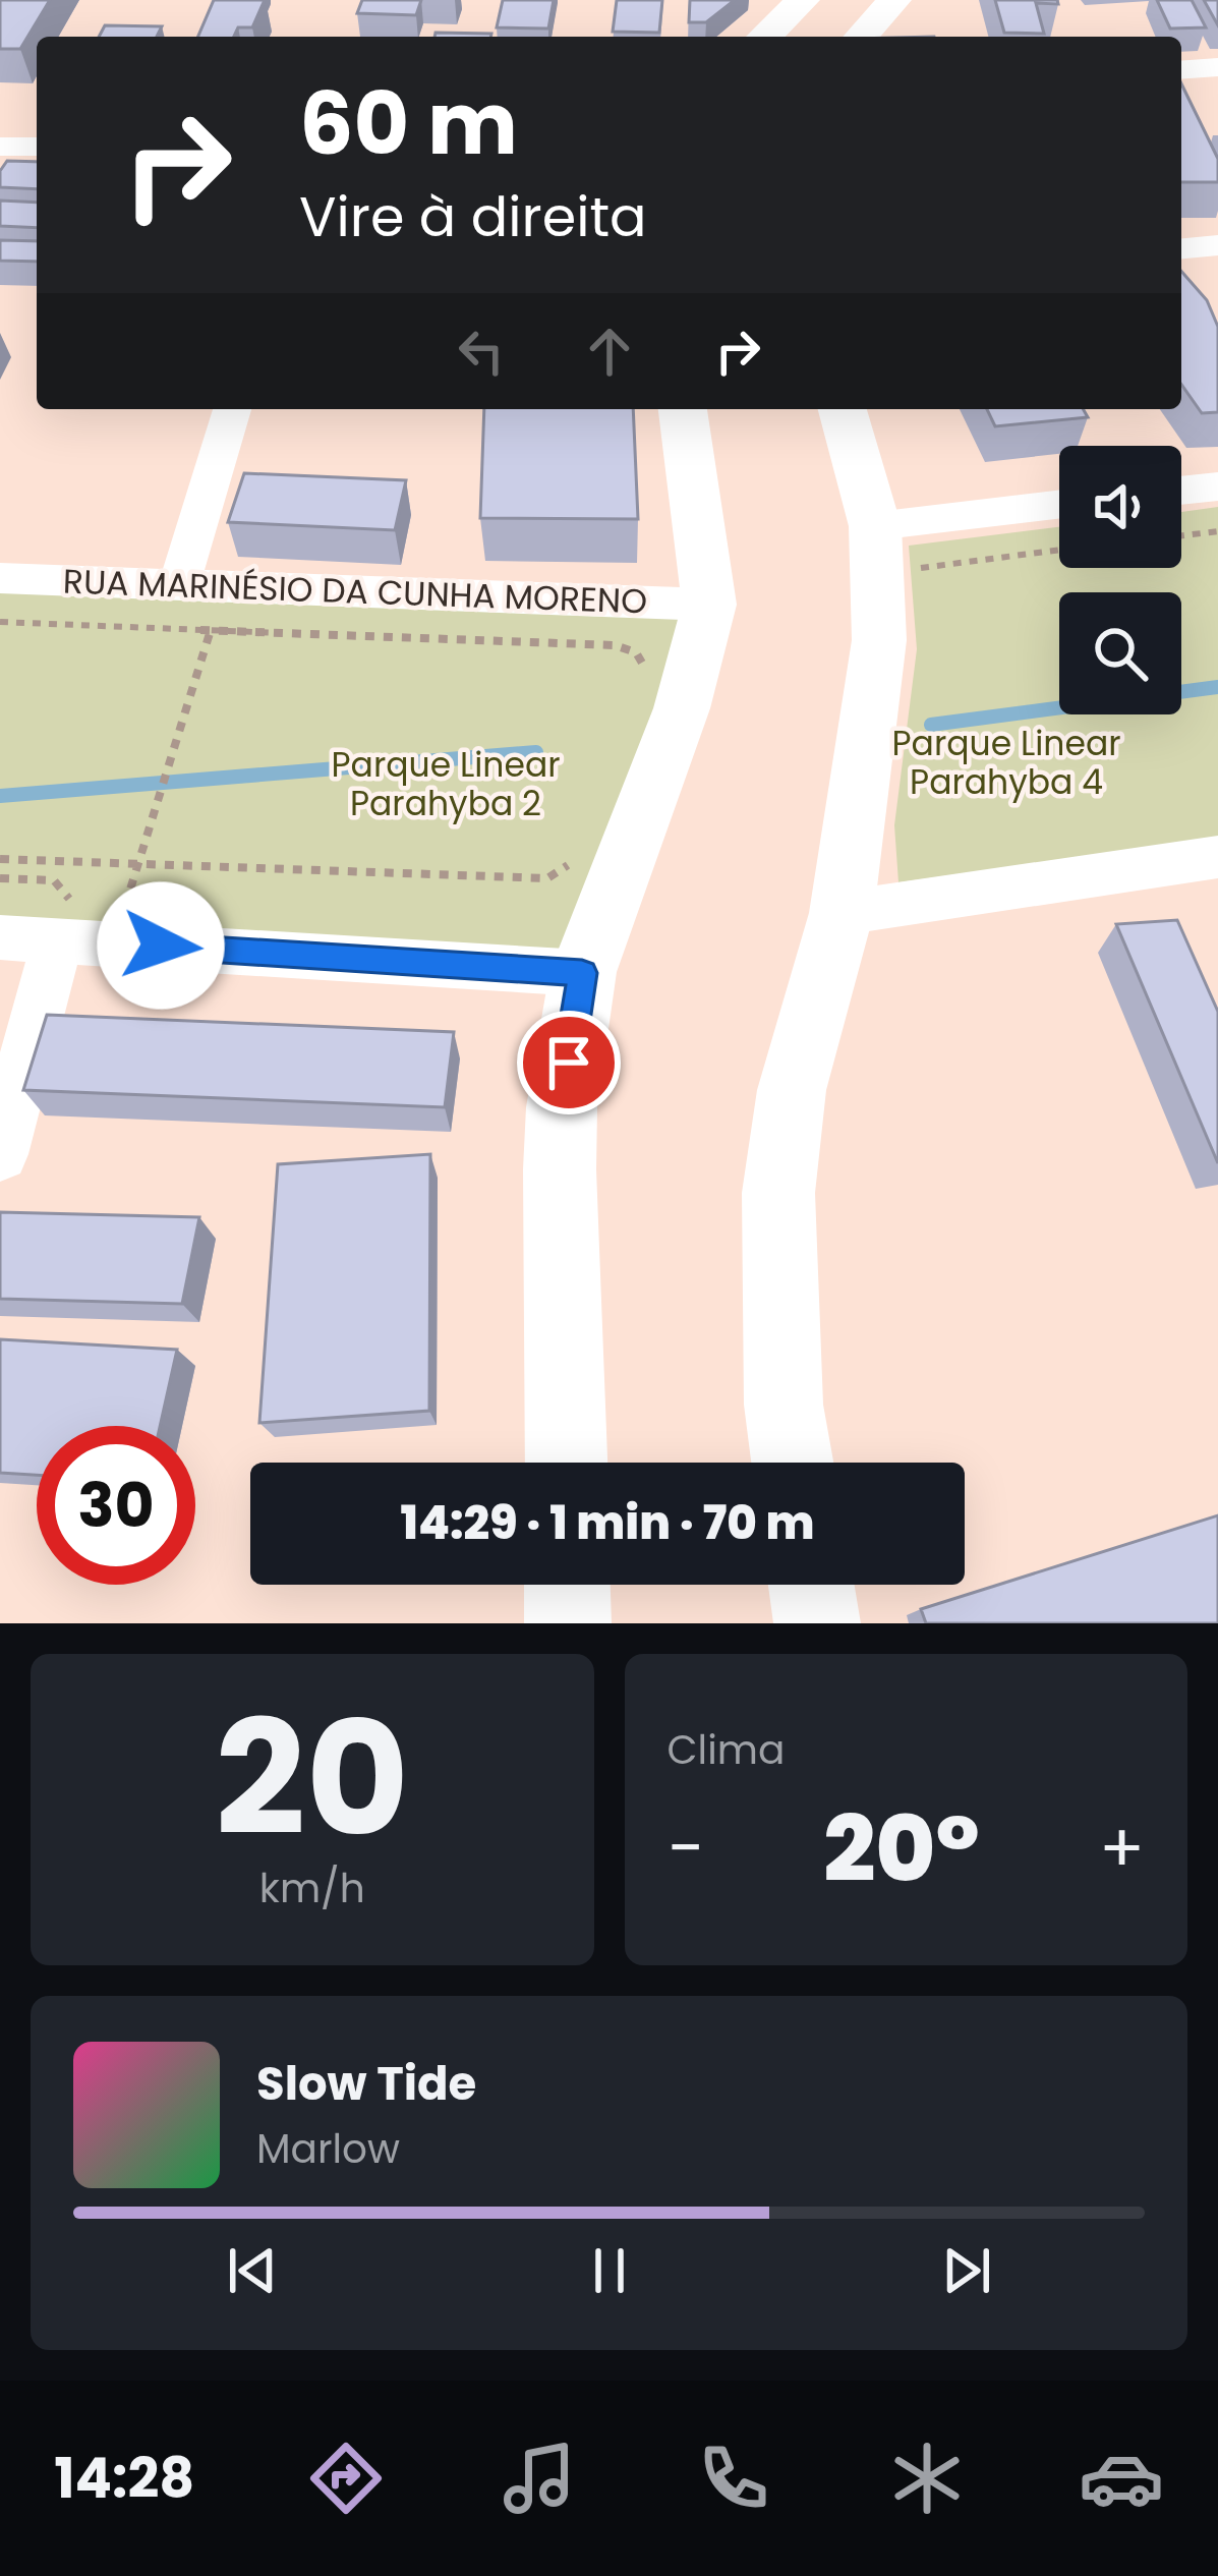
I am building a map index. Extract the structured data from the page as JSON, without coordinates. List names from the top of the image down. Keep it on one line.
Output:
{"streets":{"street":["RUA MARINÉSIO DA CUNHA MORENO"]},"parks":["Parque Linear Parahyba 4","Parque Linear Parahyba 2"],"page":{"turn":["60 m","Vire à direita"],"limit":"30","trip":"14:29 · 1 min · 70 m","tile":[["20","km/h"],"Clima"],"heat":["−","20°","+"],"song":["Slow Tide","Marlow"],"tabs":"14:28"}}
